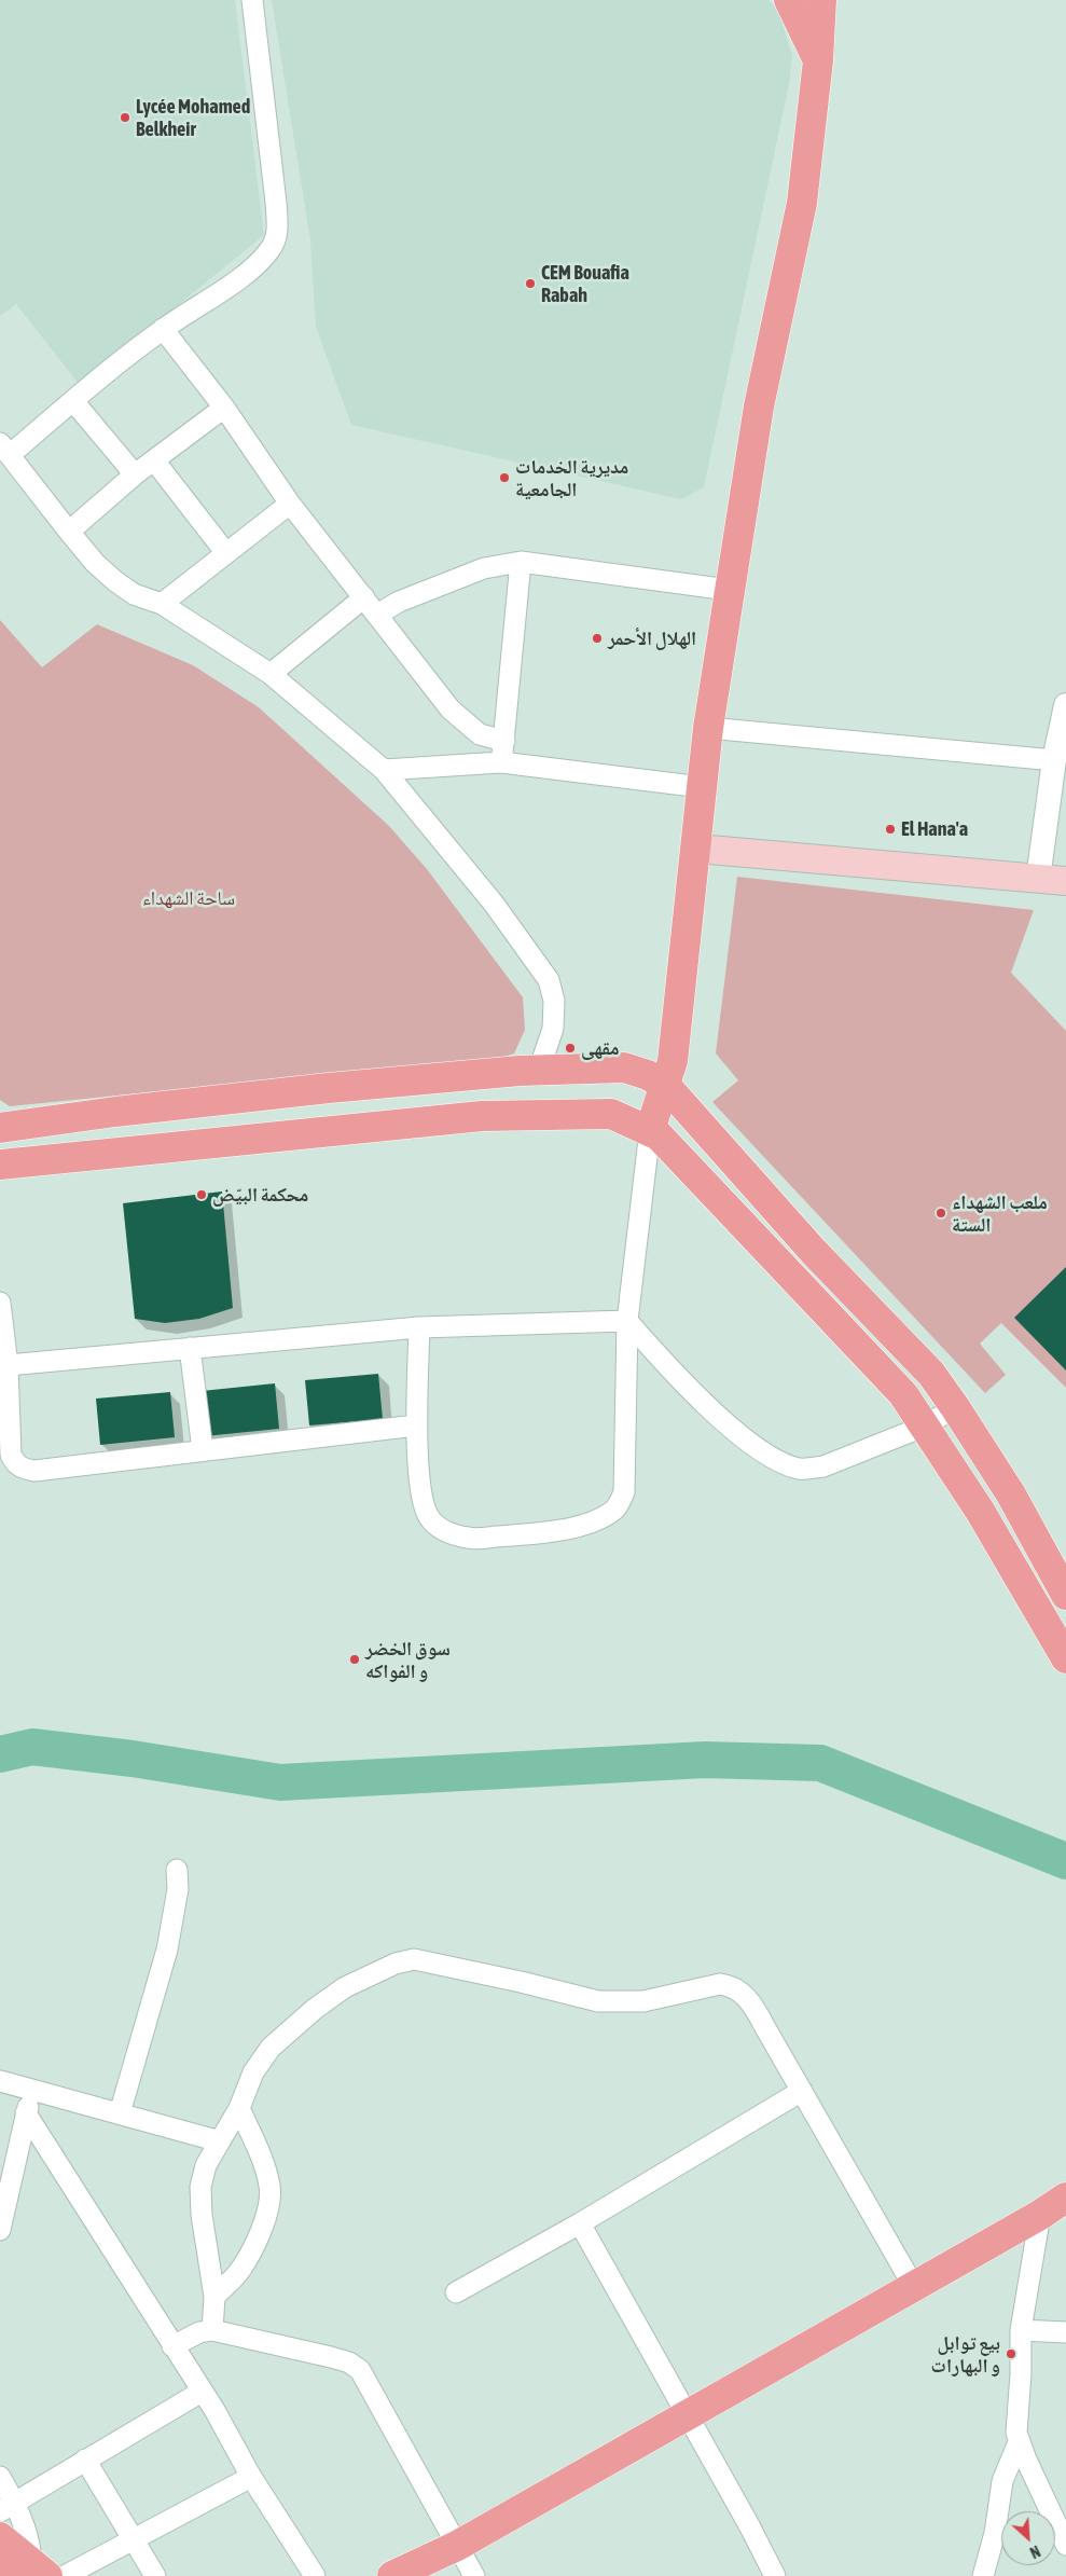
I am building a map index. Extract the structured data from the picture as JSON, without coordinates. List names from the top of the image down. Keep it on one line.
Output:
{"parks":["ساحة الشهداء"],"places":["Lycée Mohamed Belkheir","CEM Bouafia Rabah","مديرية الخدمات الجامعية","الهلال الأحمر","El Hana'a","مقهى","محكمة البيّض","ملعب الشهداء الستة","سوق الخضر و الفواكه","بيع توابل و البهارات"],"north":"bottom right"}
